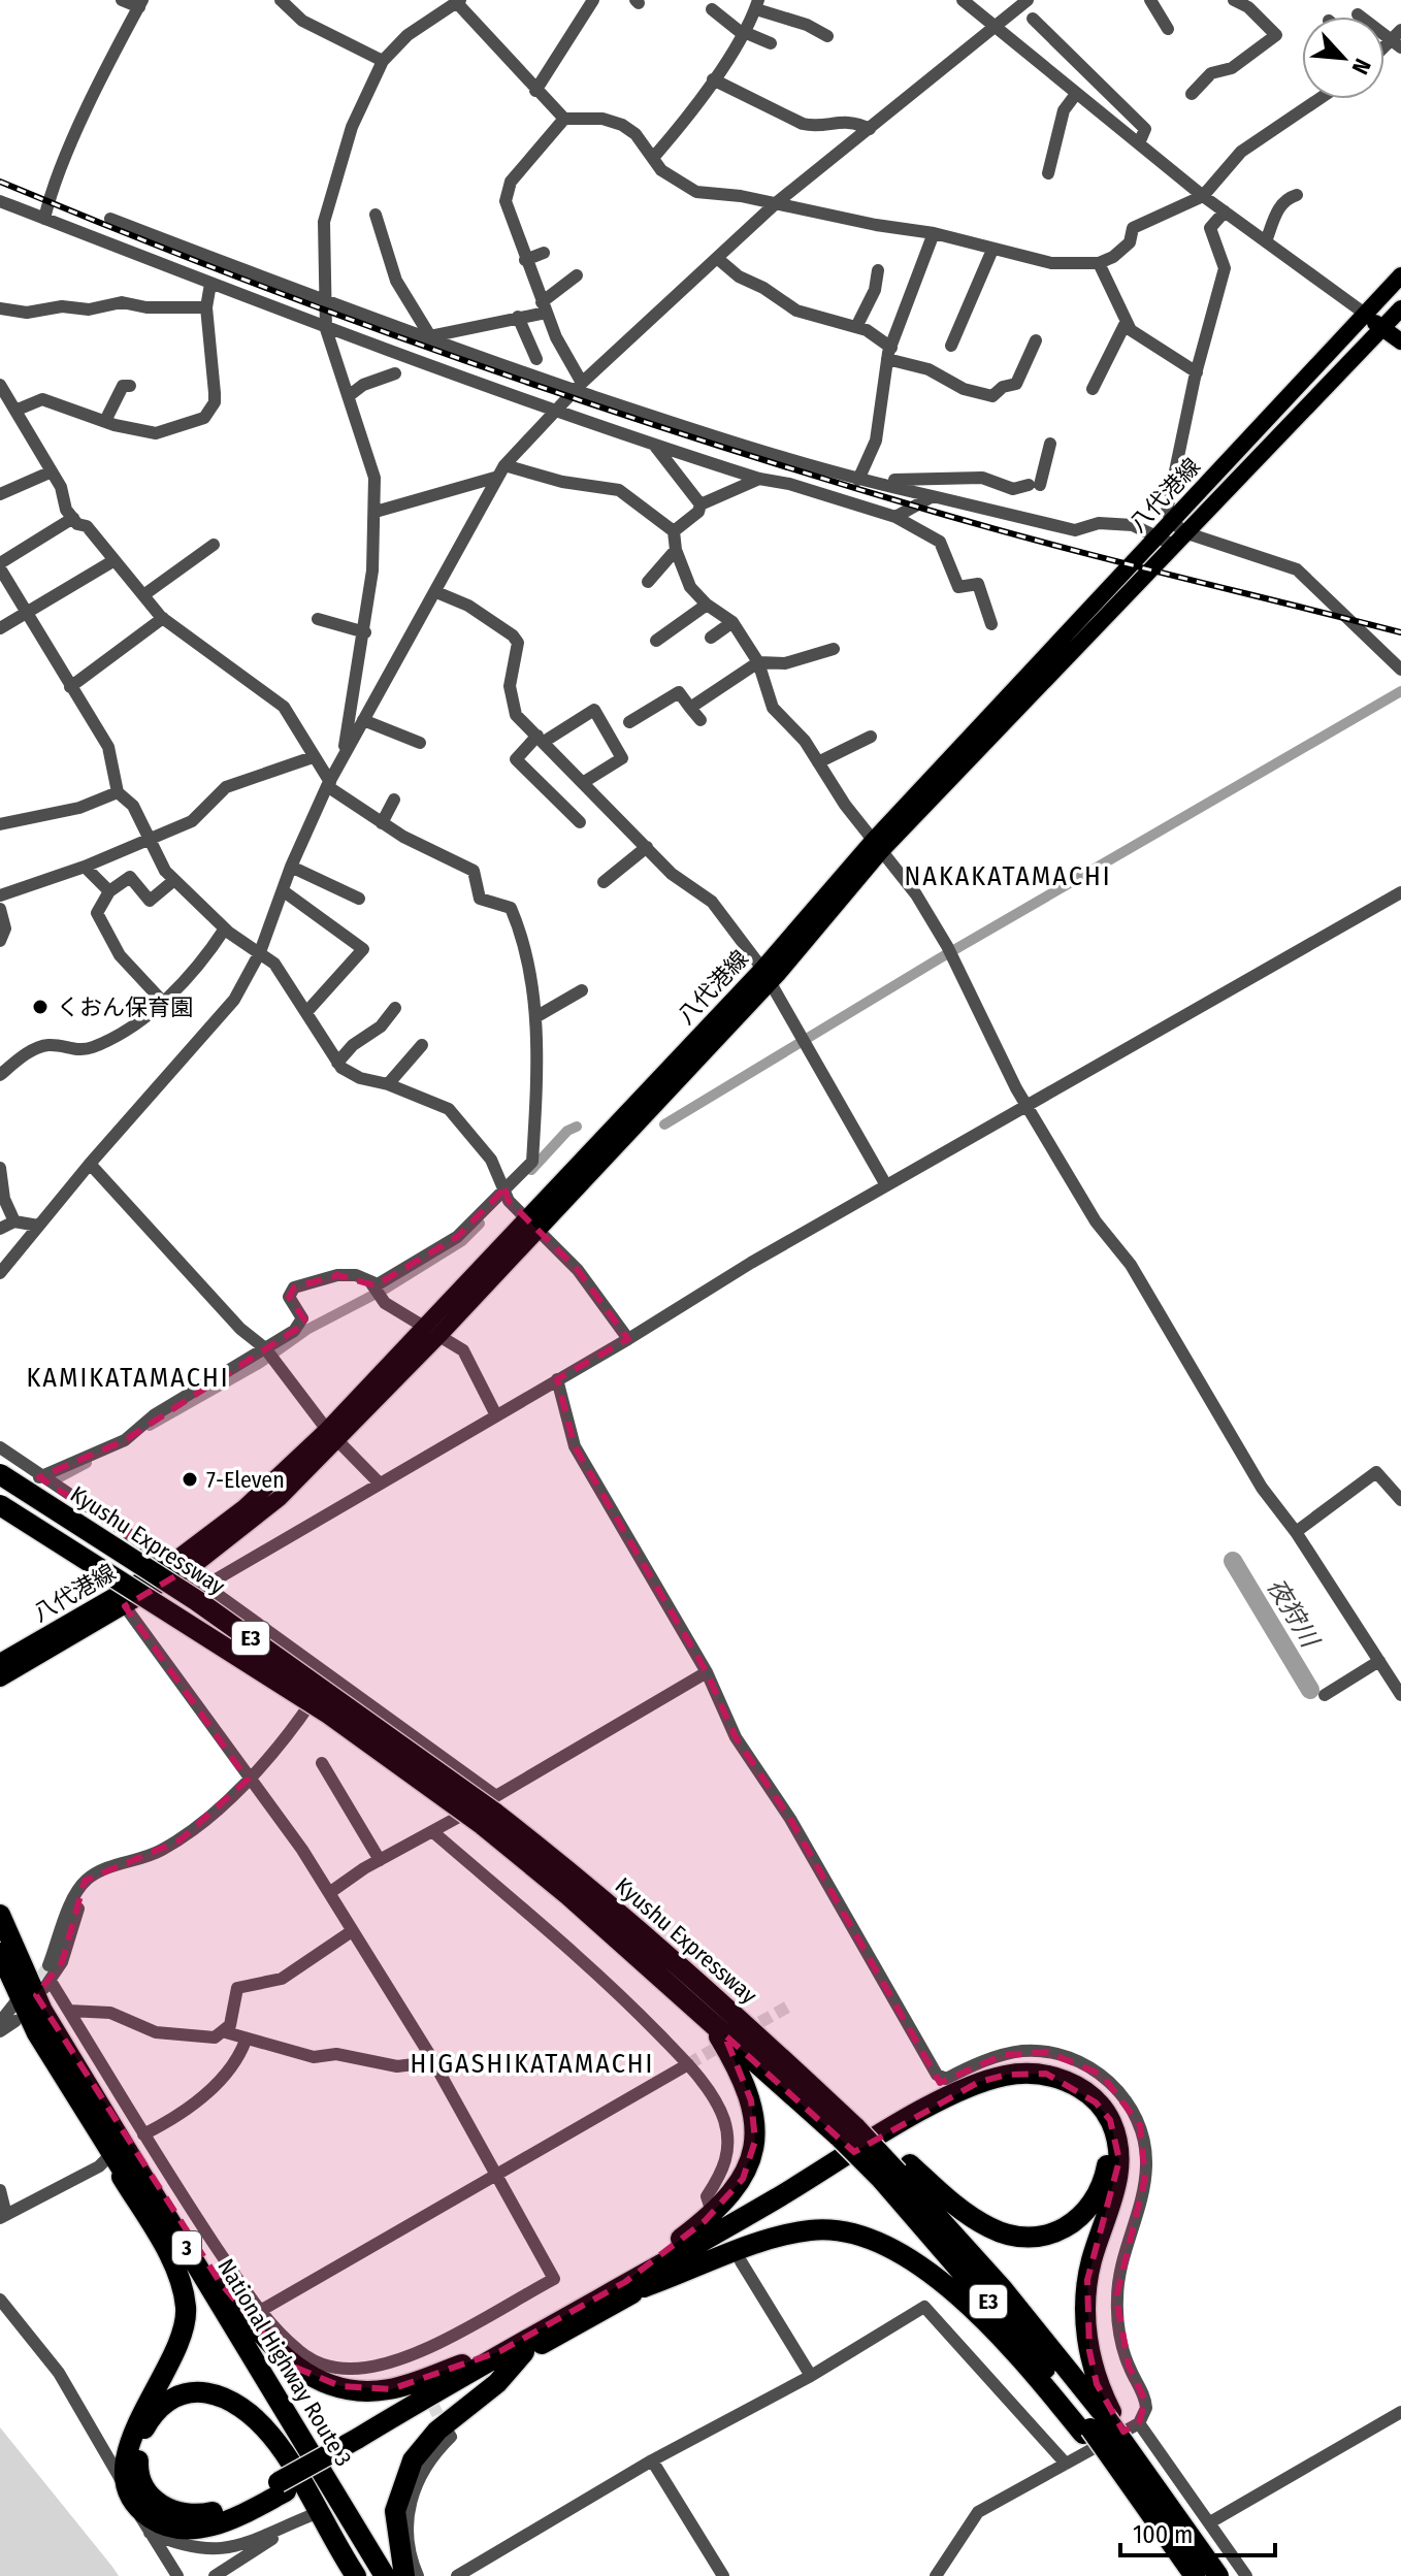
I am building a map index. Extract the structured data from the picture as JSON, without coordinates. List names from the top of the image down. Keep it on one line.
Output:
{"streets":{"highway":["Kyushu Expressway","E3","3","National Highway Route 3"],"main road":["八代港線"]},"districts":["NAKAKATAMACHI","KAMIKATAMACHI","HIGASHIKATAMACHI"],"water":["夜狩川"],"places":["くおん保育園","7-Eleven"],"scale_bar":"100 m","north":"bottom right"}
